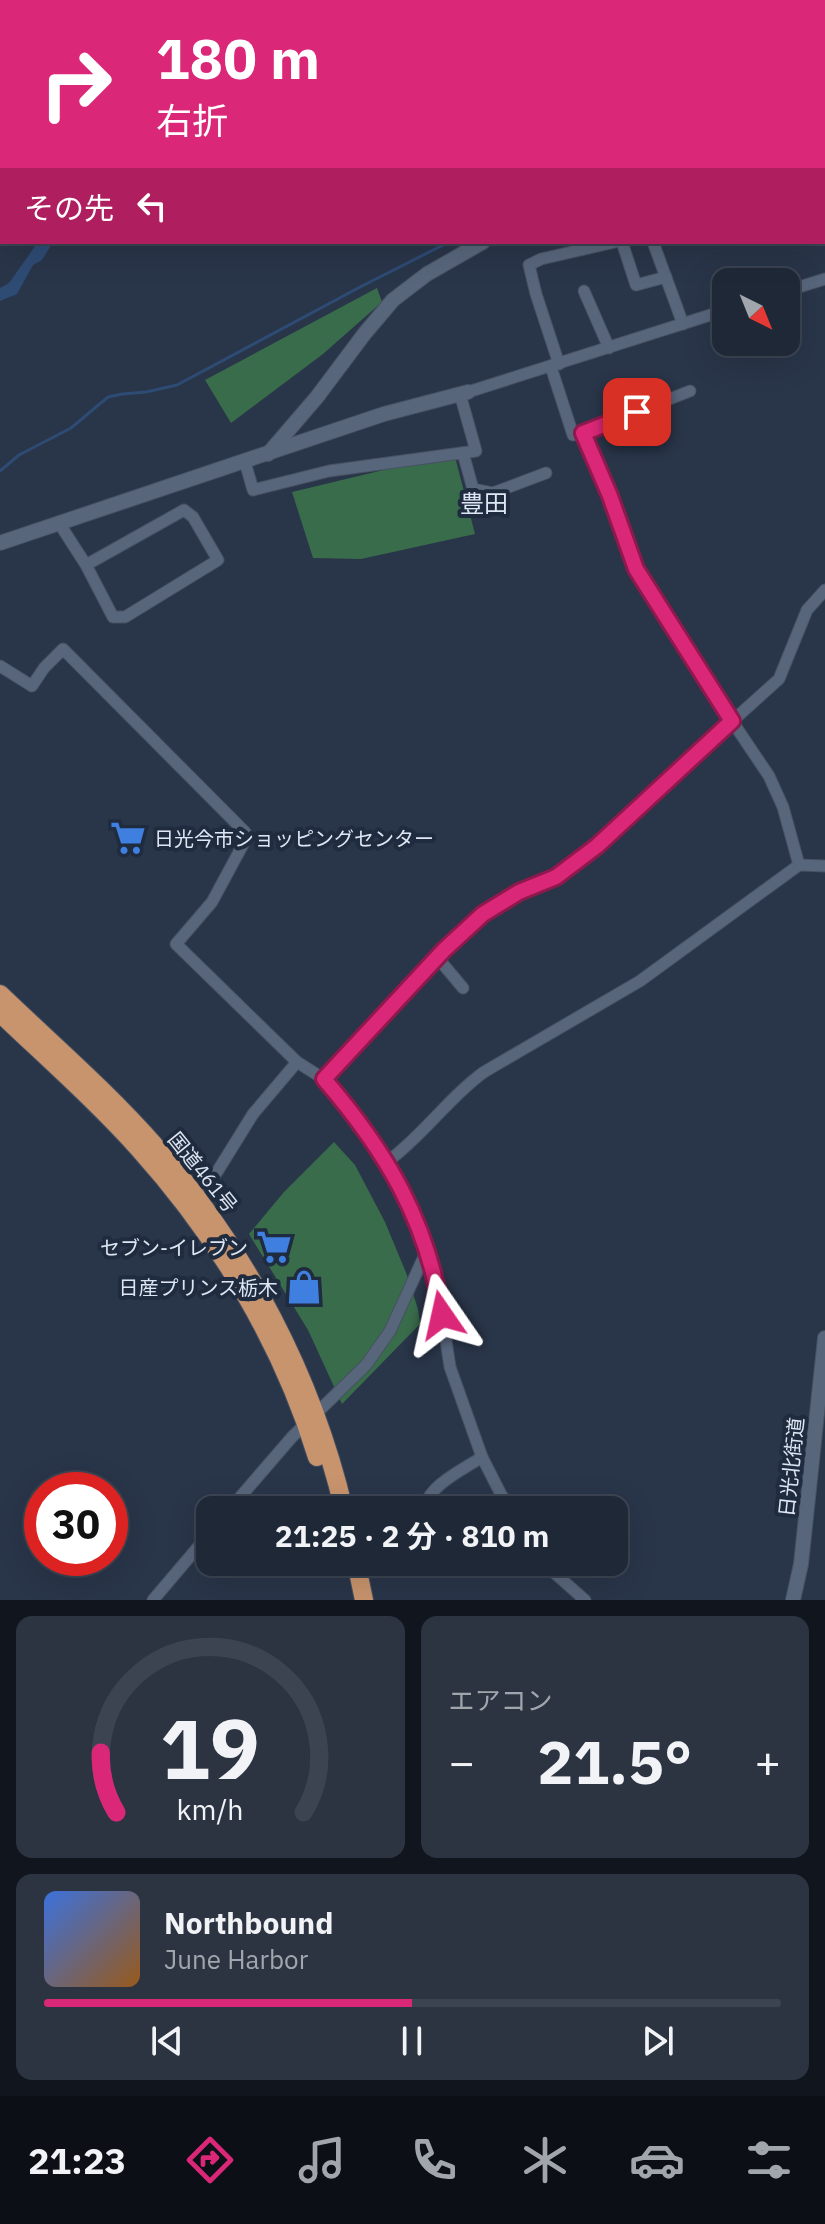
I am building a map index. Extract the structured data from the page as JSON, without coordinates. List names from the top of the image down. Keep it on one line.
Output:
{"streets":{"highway":["国道461号"],"street":["日光北街道"]},"districts":["豊田"],"places":{"supermarket":["日光今市ショッピングセンター","セブン-イレブン"],"shop":["日産プリンス栃木"]},"north":"bottom right","page":{"turn":["180 m","右折"],"then":"その先","limit":"30","trip":"21:25 · 2 分 · 810 m","tile":"エアコン","heat":["−","21.5°","+"],"song":["Northbound","June Harbor"],"tabs":"21:23","gauge":["19","km/h"]}}
